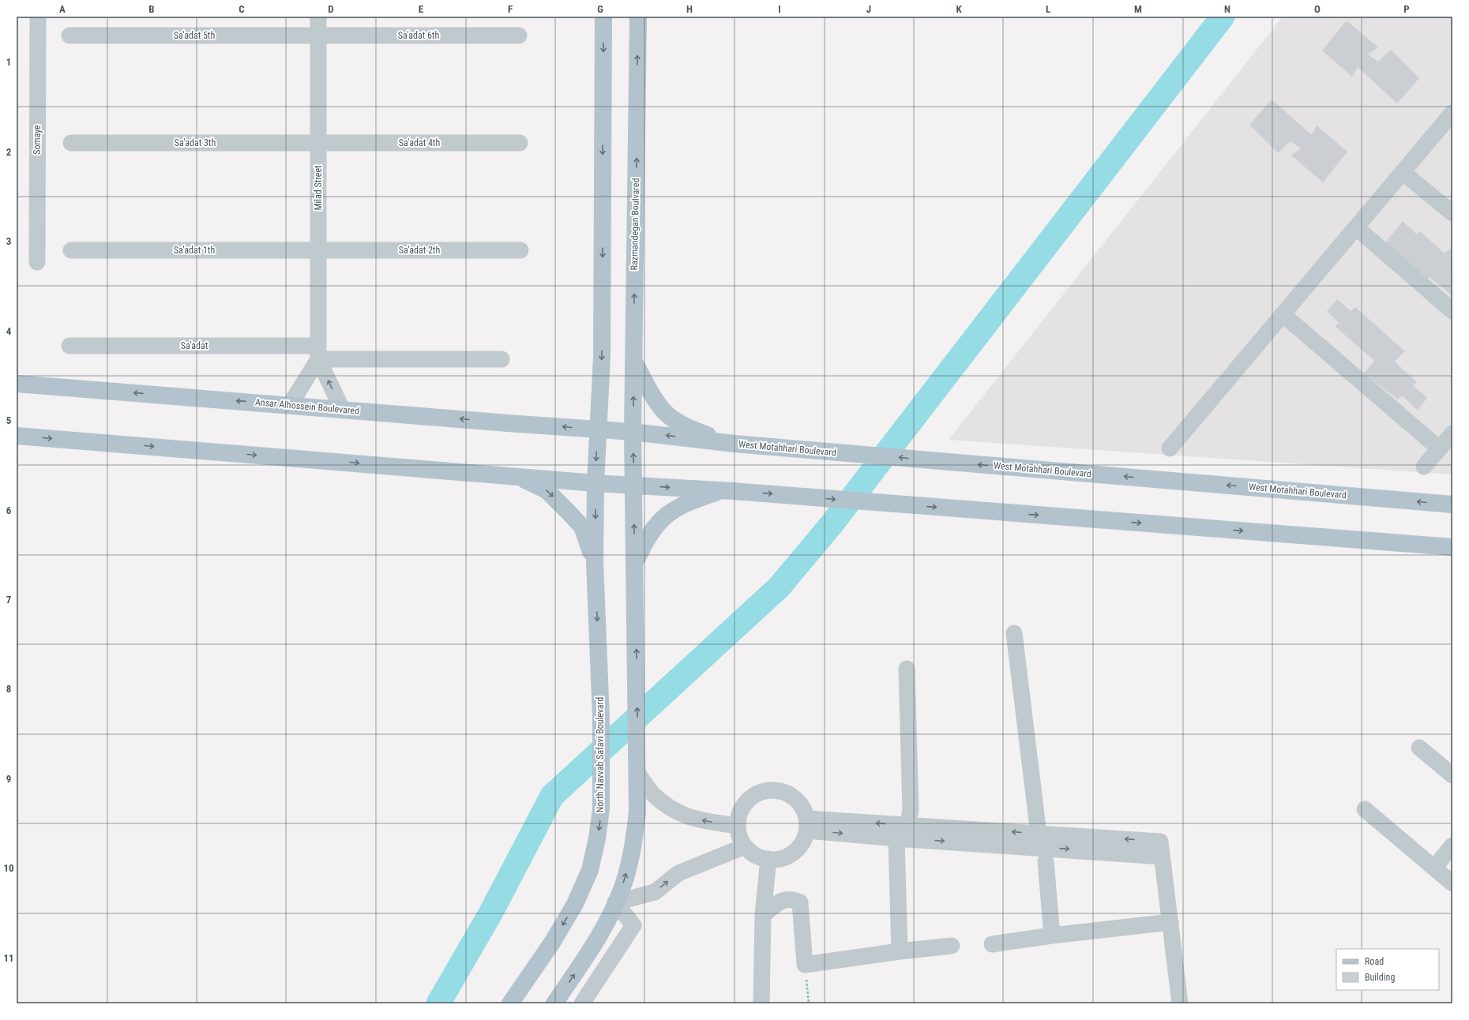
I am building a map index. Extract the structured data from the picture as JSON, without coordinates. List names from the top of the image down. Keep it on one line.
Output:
{"streets":{"main road":["Razmandegan Boulvared","Ansar Alhossein Boulevared","West Motahhari Boulevard","North Navvab Safavi Boulevard"],"street":["Sa'adat 5th","Sa'adat 6th","Somaye","Sa'adat 3th","Sa'adat 4th","Milad Street","Sa'adat 1th","Sa'adat 2th","Sa'adat"]},"crossings":[["Sa'adat 5th","Sa'adat 6th"],["Sa'adat 5th","Milad Street"],["Sa'adat 6th","Milad Street"],["Sa'adat 3th","Sa'adat 4th"],["Sa'adat 3th","Milad Street"],["Sa'adat 4th","Milad Street"],["Milad Street","Sa'adat 1th"],["Milad Street","Sa'adat 2th"],["Milad Street","Sa'adat"],["Razmandegan Boulvared","Ansar Alhossein Boulevared"],["Razmandegan Boulvared","West Motahhari Boulevard"],["Sa'adat 1th","Sa'adat 2th"],["Ansar Alhossein Boulevared","West Motahhari Boulevard"],["Ansar Alhossein Boulevared","North Navvab Safavi Boulevard"]],"legend":["Road","Building"],"grid":{"columns":["A","B","C","D","E","F","G","H","I","J","K","L","M","N","O","P"],"rows":["1","2","3","4","5","6","7","8","9","10","11"]}}
